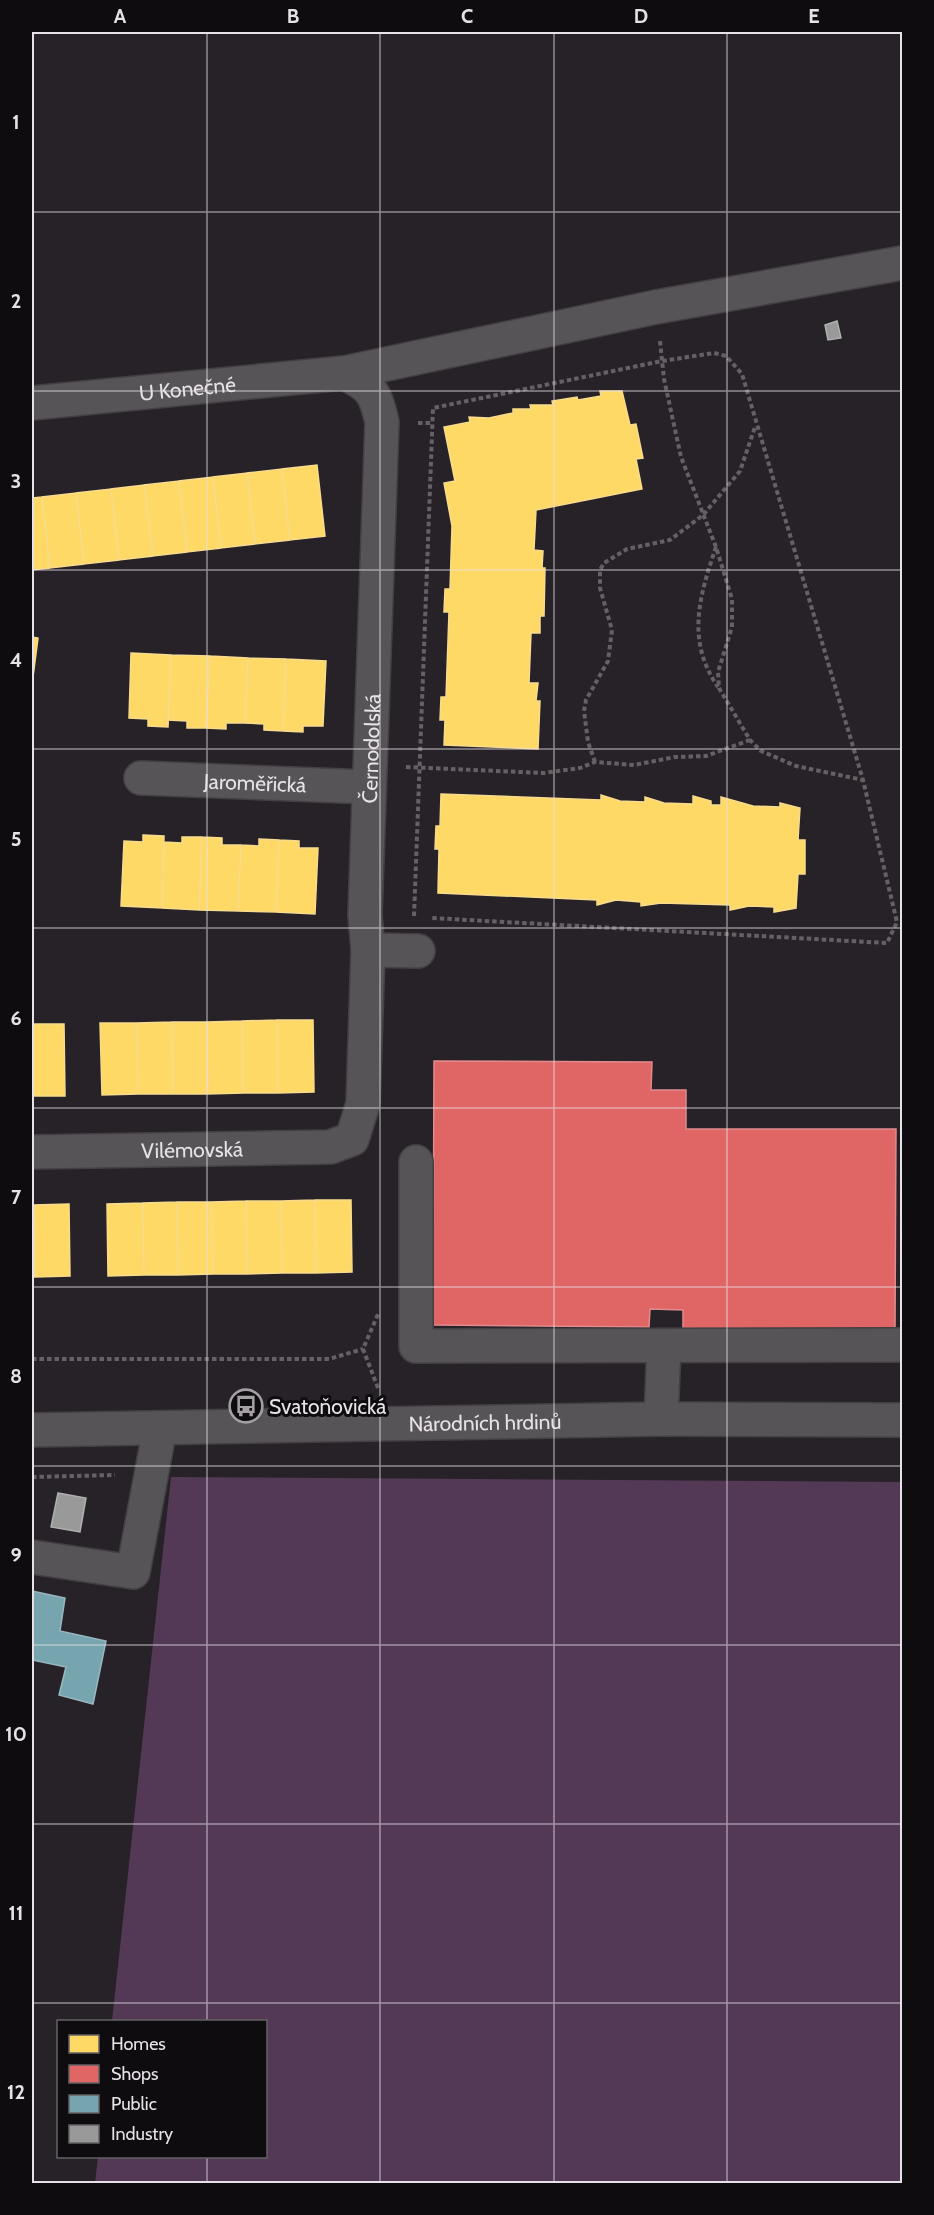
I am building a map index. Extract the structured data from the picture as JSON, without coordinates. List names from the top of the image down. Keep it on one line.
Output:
{"streets":{"street":["U Konečné","Černodolská","Jaroměřická","Vilémovská","Národních hrdinů"]},"crossings":[["U Konečné","Černodolská"],["Černodolská","Jaroměřická"],["Černodolská","Vilémovská"]],"places":{"bus stop":["Svatoňovická"]},"legend":["Homes","Shops","Public","Industry"],"grid":{"columns":["A","B","C","D","E"],"rows":["1","2","3","4","5","6","7","8","9","10","11","12"]}}
